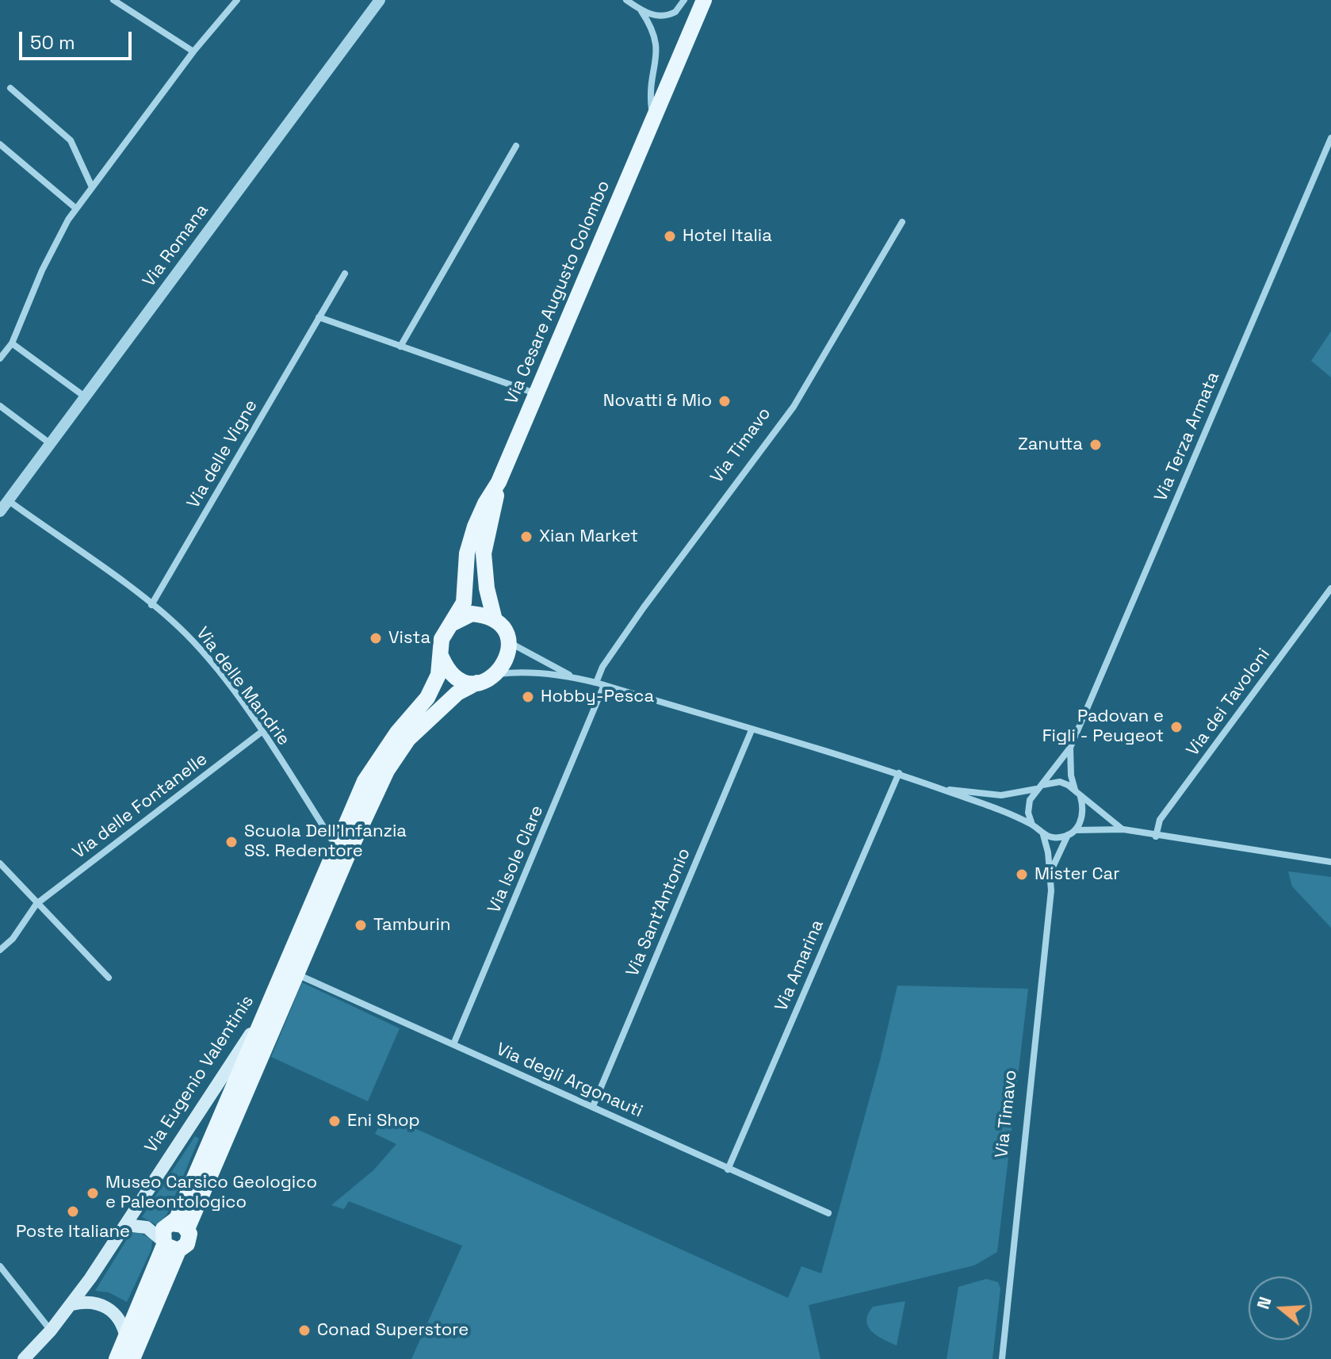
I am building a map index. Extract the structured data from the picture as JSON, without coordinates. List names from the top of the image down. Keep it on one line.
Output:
{"streets":{"main road":["Via Cesare Augusto Colombo","Via Eugenio Valentinis"],"street":["Via Romana","Via Terza Armata","Via Timavo","Via delle Vigne","Via delle Mandrie","Via dei Tavoloni","Via delle Fontanelle","Via Isole Clare","Via Sant'Antonio","Via Amarina","Via degli Argonauti"]},"crossings":[["Via Romana","Via delle Mandrie"],["Via Cesare Augusto Colombo","Via Eugenio Valentinis"],["Via delle Vigne","Via delle Mandrie"],["Via delle Mandrie","Via delle Fontanelle"],["Via delle Mandrie","Via Eugenio Valentinis"],["Via Isole Clare","Via degli Argonauti"],["Via Sant'Antonio","Via degli Argonauti"],["Via Amarina","Via degli Argonauti"],["Via Eugenio Valentinis","Via degli Argonauti"]],"places":["Hotel Italia","Novatti & Mio","Zanutta","Xian Market","Vista","Hobby-Pesca","Padovan e Figli - Peugeot","Scuola Dell'Infanzia SS. Redentore","Mister Car","Tamburin","Eni Shop","Museo Carsico Geologico e Paleontologico","Poste Italiane","Conad Superstore"],"scale_bar":"50 m","north":"left"}
